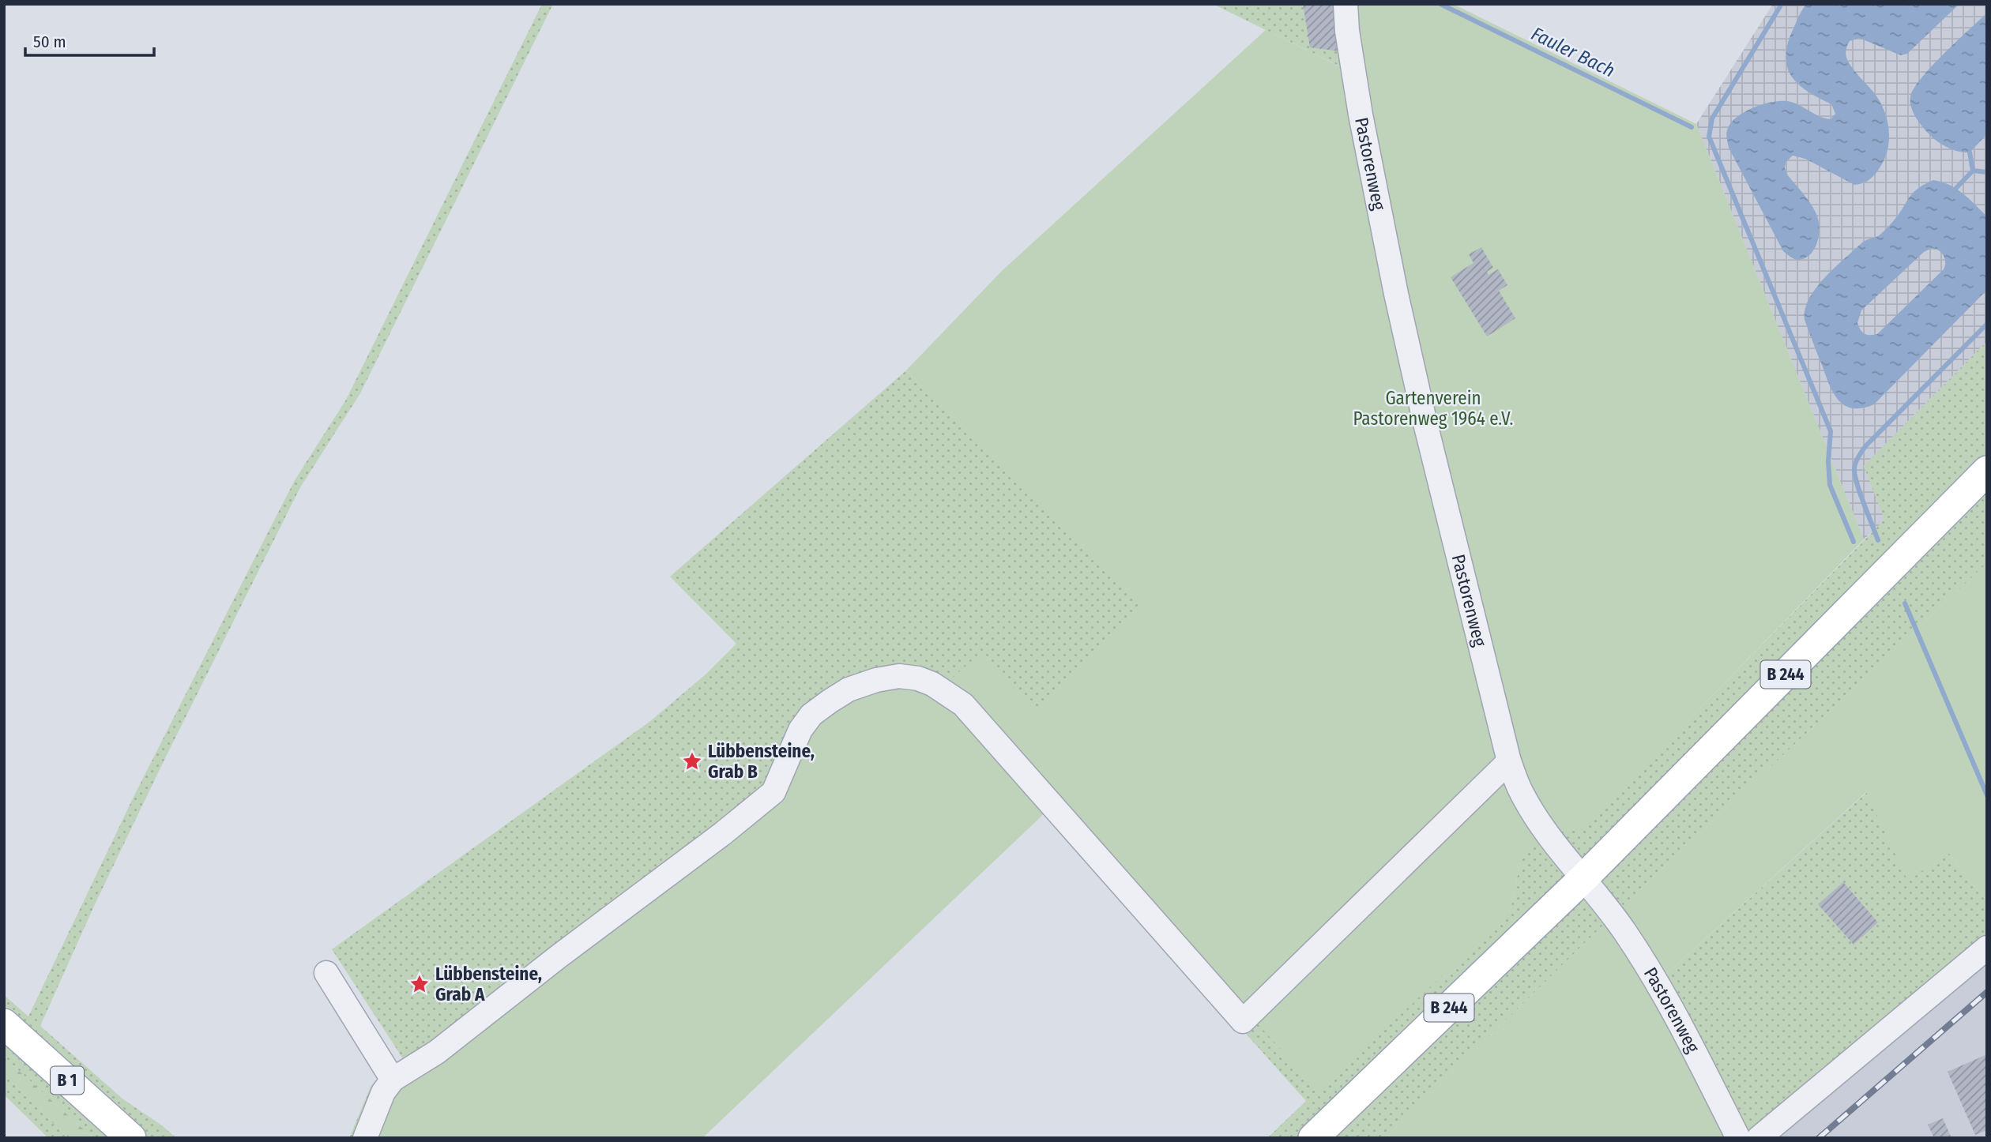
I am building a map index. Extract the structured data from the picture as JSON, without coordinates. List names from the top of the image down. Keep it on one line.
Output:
{"streets":{"main road":["B 244","B 1"],"street":["Pastorenweg"]},"crossings":[["Pastorenweg","B 244"]],"water":["Fauler Bach"],"parks":["Gartenverein Pastorenweg 1964 e.V."],"places":{"place":["Lübbensteine, Grab B","Lübbensteine, Grab A"]},"scale_bar":"50 m"}
